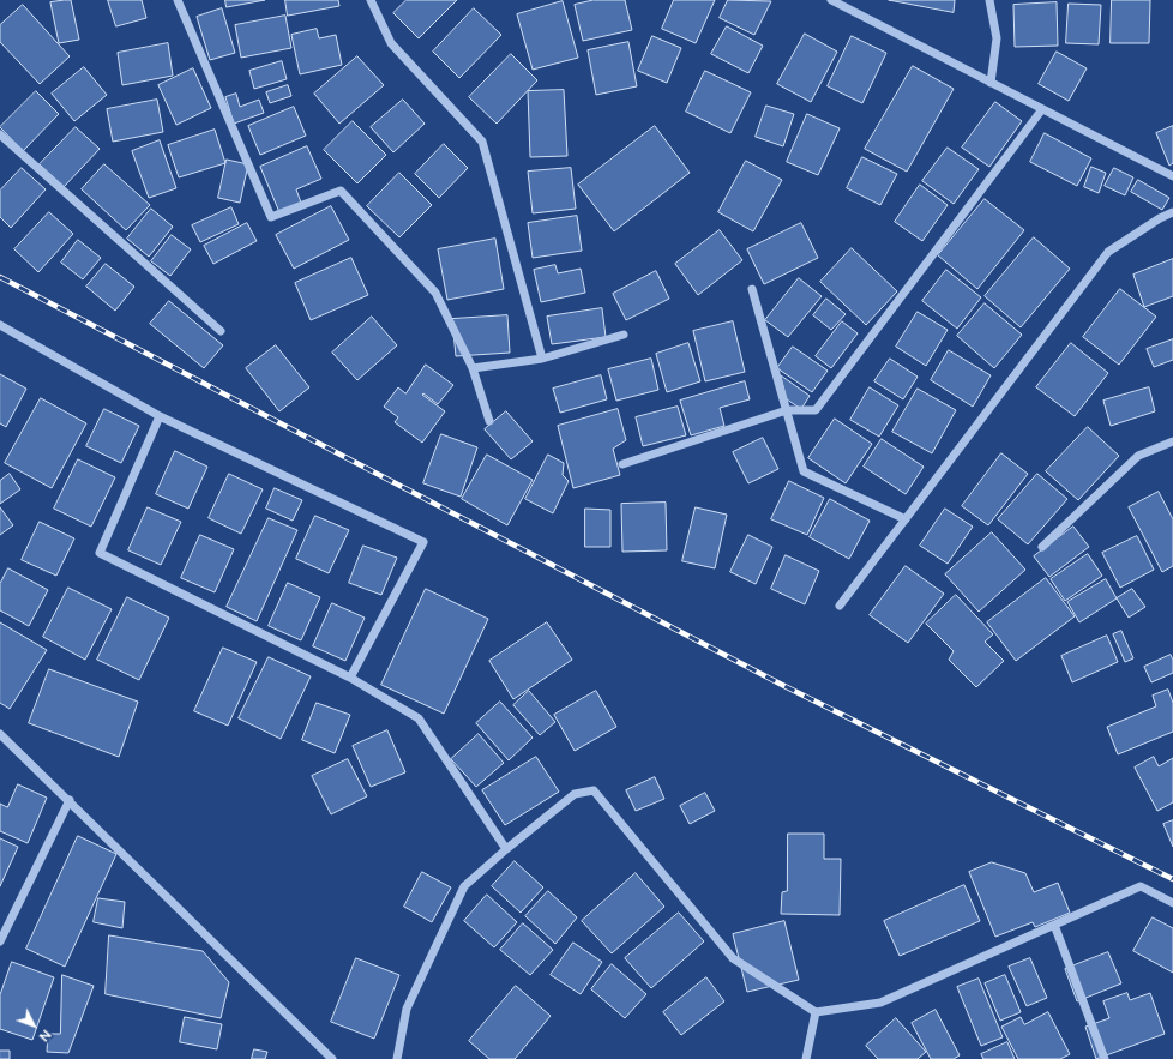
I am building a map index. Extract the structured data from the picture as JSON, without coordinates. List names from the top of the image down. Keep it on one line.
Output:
{"north":"bottom right"}
